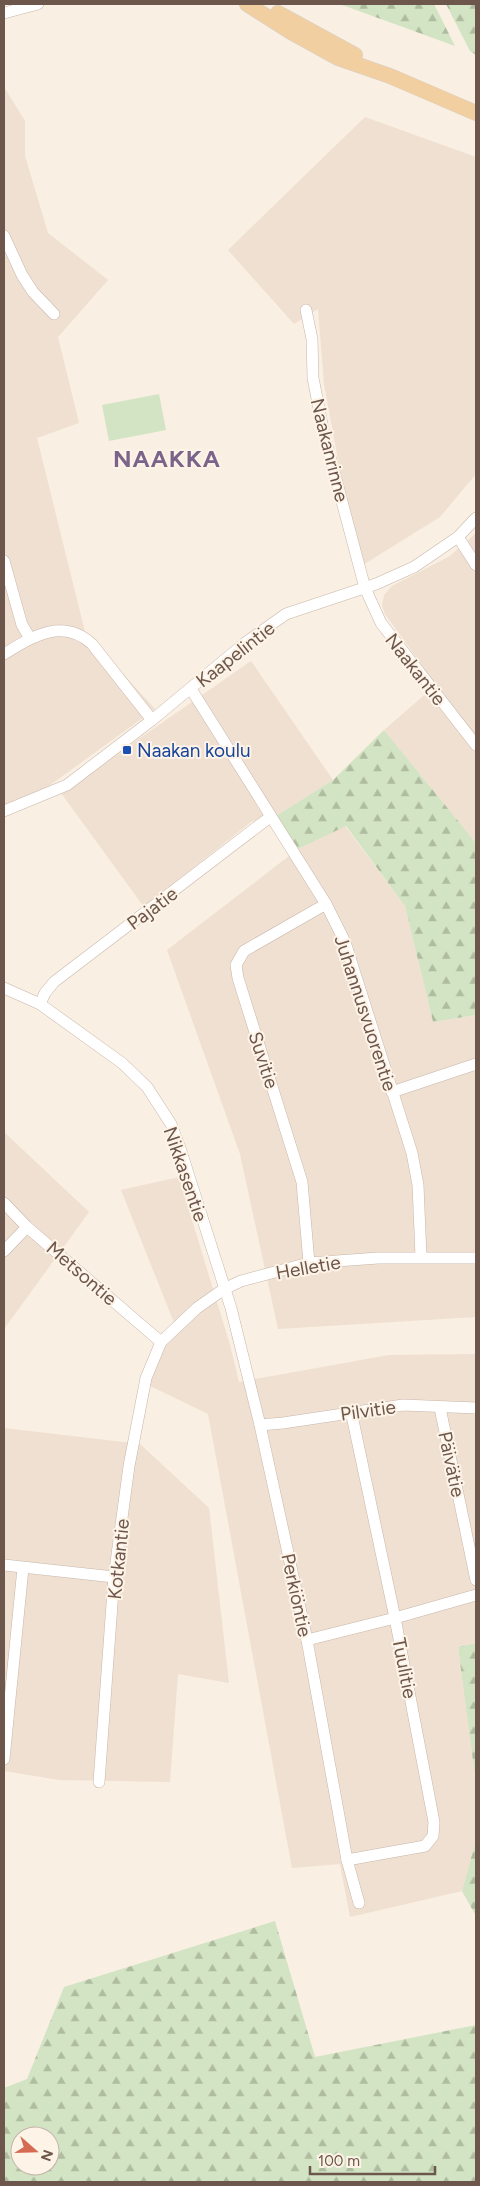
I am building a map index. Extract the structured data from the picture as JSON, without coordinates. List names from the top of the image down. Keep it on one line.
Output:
{"streets":{"street":["Naakanrinne","Kaapelintie","Naakantie","Pajatie","Juhannusvuorentie","Suvitie","Nikkasentie","Helletie","Metsontie","Pilvitie","Päivätie","Kotkantie","Perkiöntie","Tuulitie"]},"crossings":[["Naakanrinne","Kaapelintie"],["Naakanrinne","Naakantie"],["Kaapelintie","Naakantie"],["Kaapelintie","Juhannusvuorentie"],["Pajatie","Juhannusvuorentie"],["Pajatie","Nikkasentie"],["Juhannusvuorentie","Suvitie"],["Juhannusvuorentie","Helletie"],["Suvitie","Helletie"],["Nikkasentie","Helletie"],["Nikkasentie","Perkiöntie"],["Helletie","Metsontie"],["Helletie","Kotkantie"],["Helletie","Perkiöntie"],["Metsontie","Kotkantie"],["Pilvitie","Päivätie"],["Pilvitie","Perkiöntie"],["Pilvitie","Tuulitie"],["Perkiöntie","Tuulitie"]],"districts":["NAAKKA"],"places":{"transit":["Naakan koulu"]},"scale_bar":"100 m","north":"right"}
